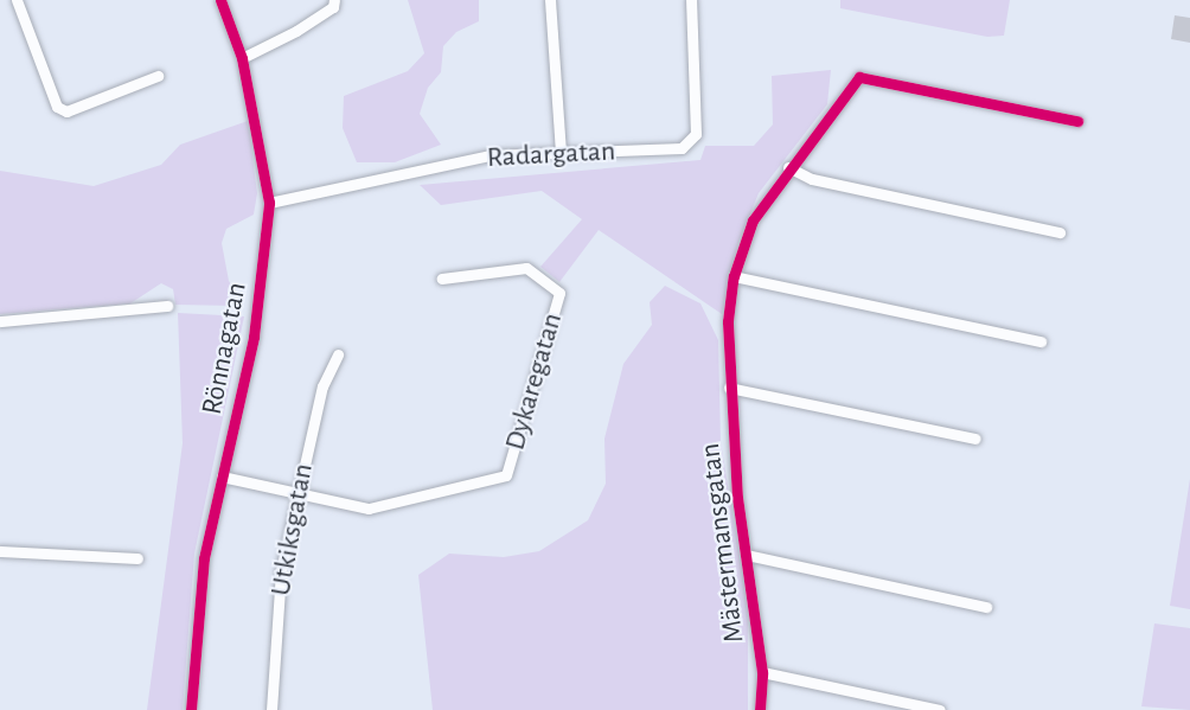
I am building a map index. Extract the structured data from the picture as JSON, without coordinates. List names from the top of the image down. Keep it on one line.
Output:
{"streets":{"street":["Radargatan","Rönnagatan","Dykaregatan","Utkiksgatan","Mästermansgatan"]},"crossings":[["Radargatan","Rönnagatan"],["Rönnagatan","Dykaregatan"],["Dykaregatan","Utkiksgatan"]]}
